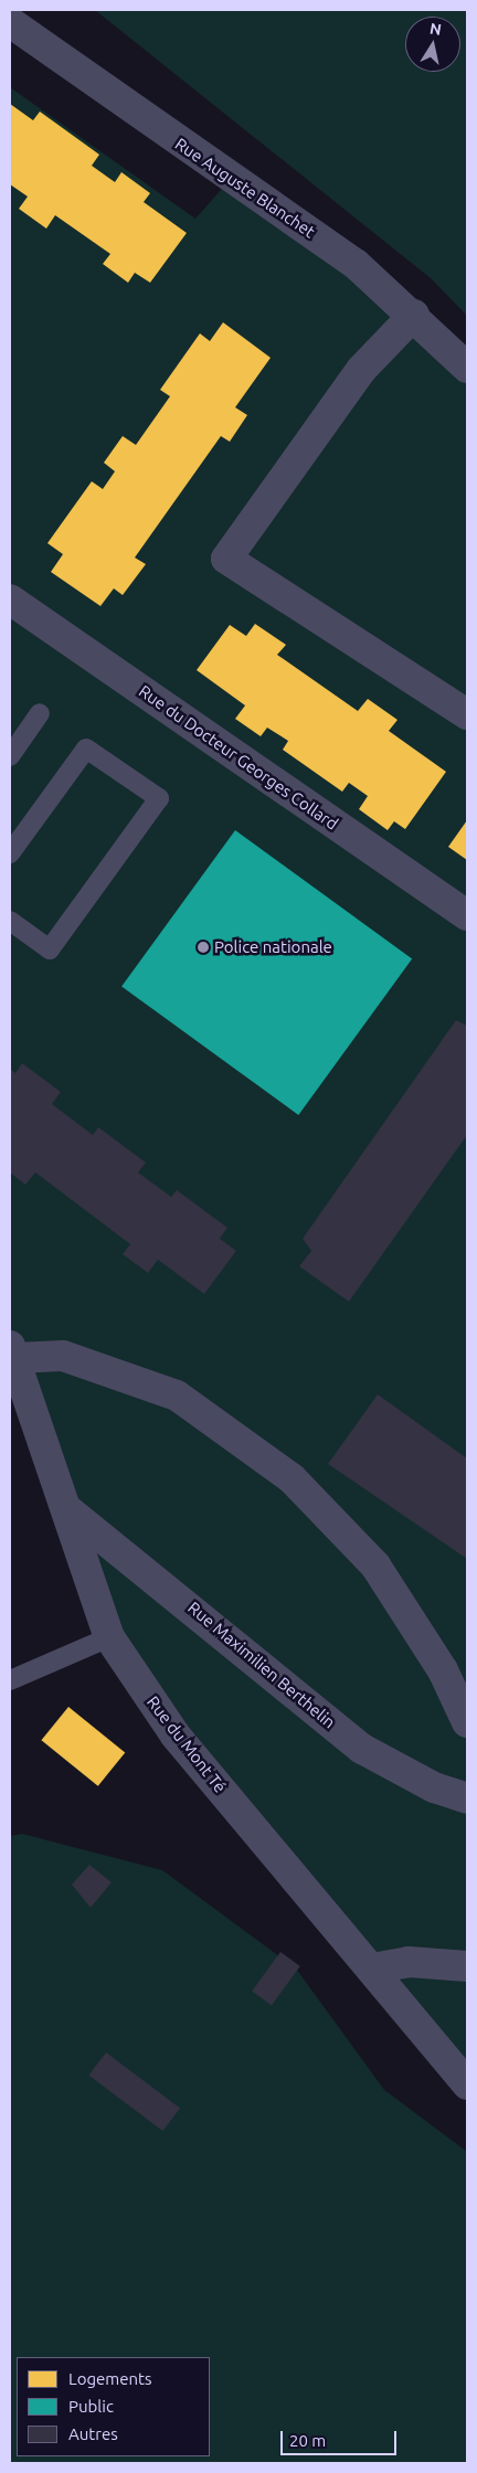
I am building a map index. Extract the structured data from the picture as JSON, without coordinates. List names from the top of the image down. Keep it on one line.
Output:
{"streets":{"street":["Rue Auguste Blanchet","Rue du Docteur Georges Collard","Rue Maximilien Berthelin","Rue du Mont Té"]},"crossings":[["Rue Maximilien Berthelin","Rue du Mont Té"]],"places":["Police nationale"],"legend":["Logements","Public","Autres"],"scale_bar":"20 m","north":"top"}
